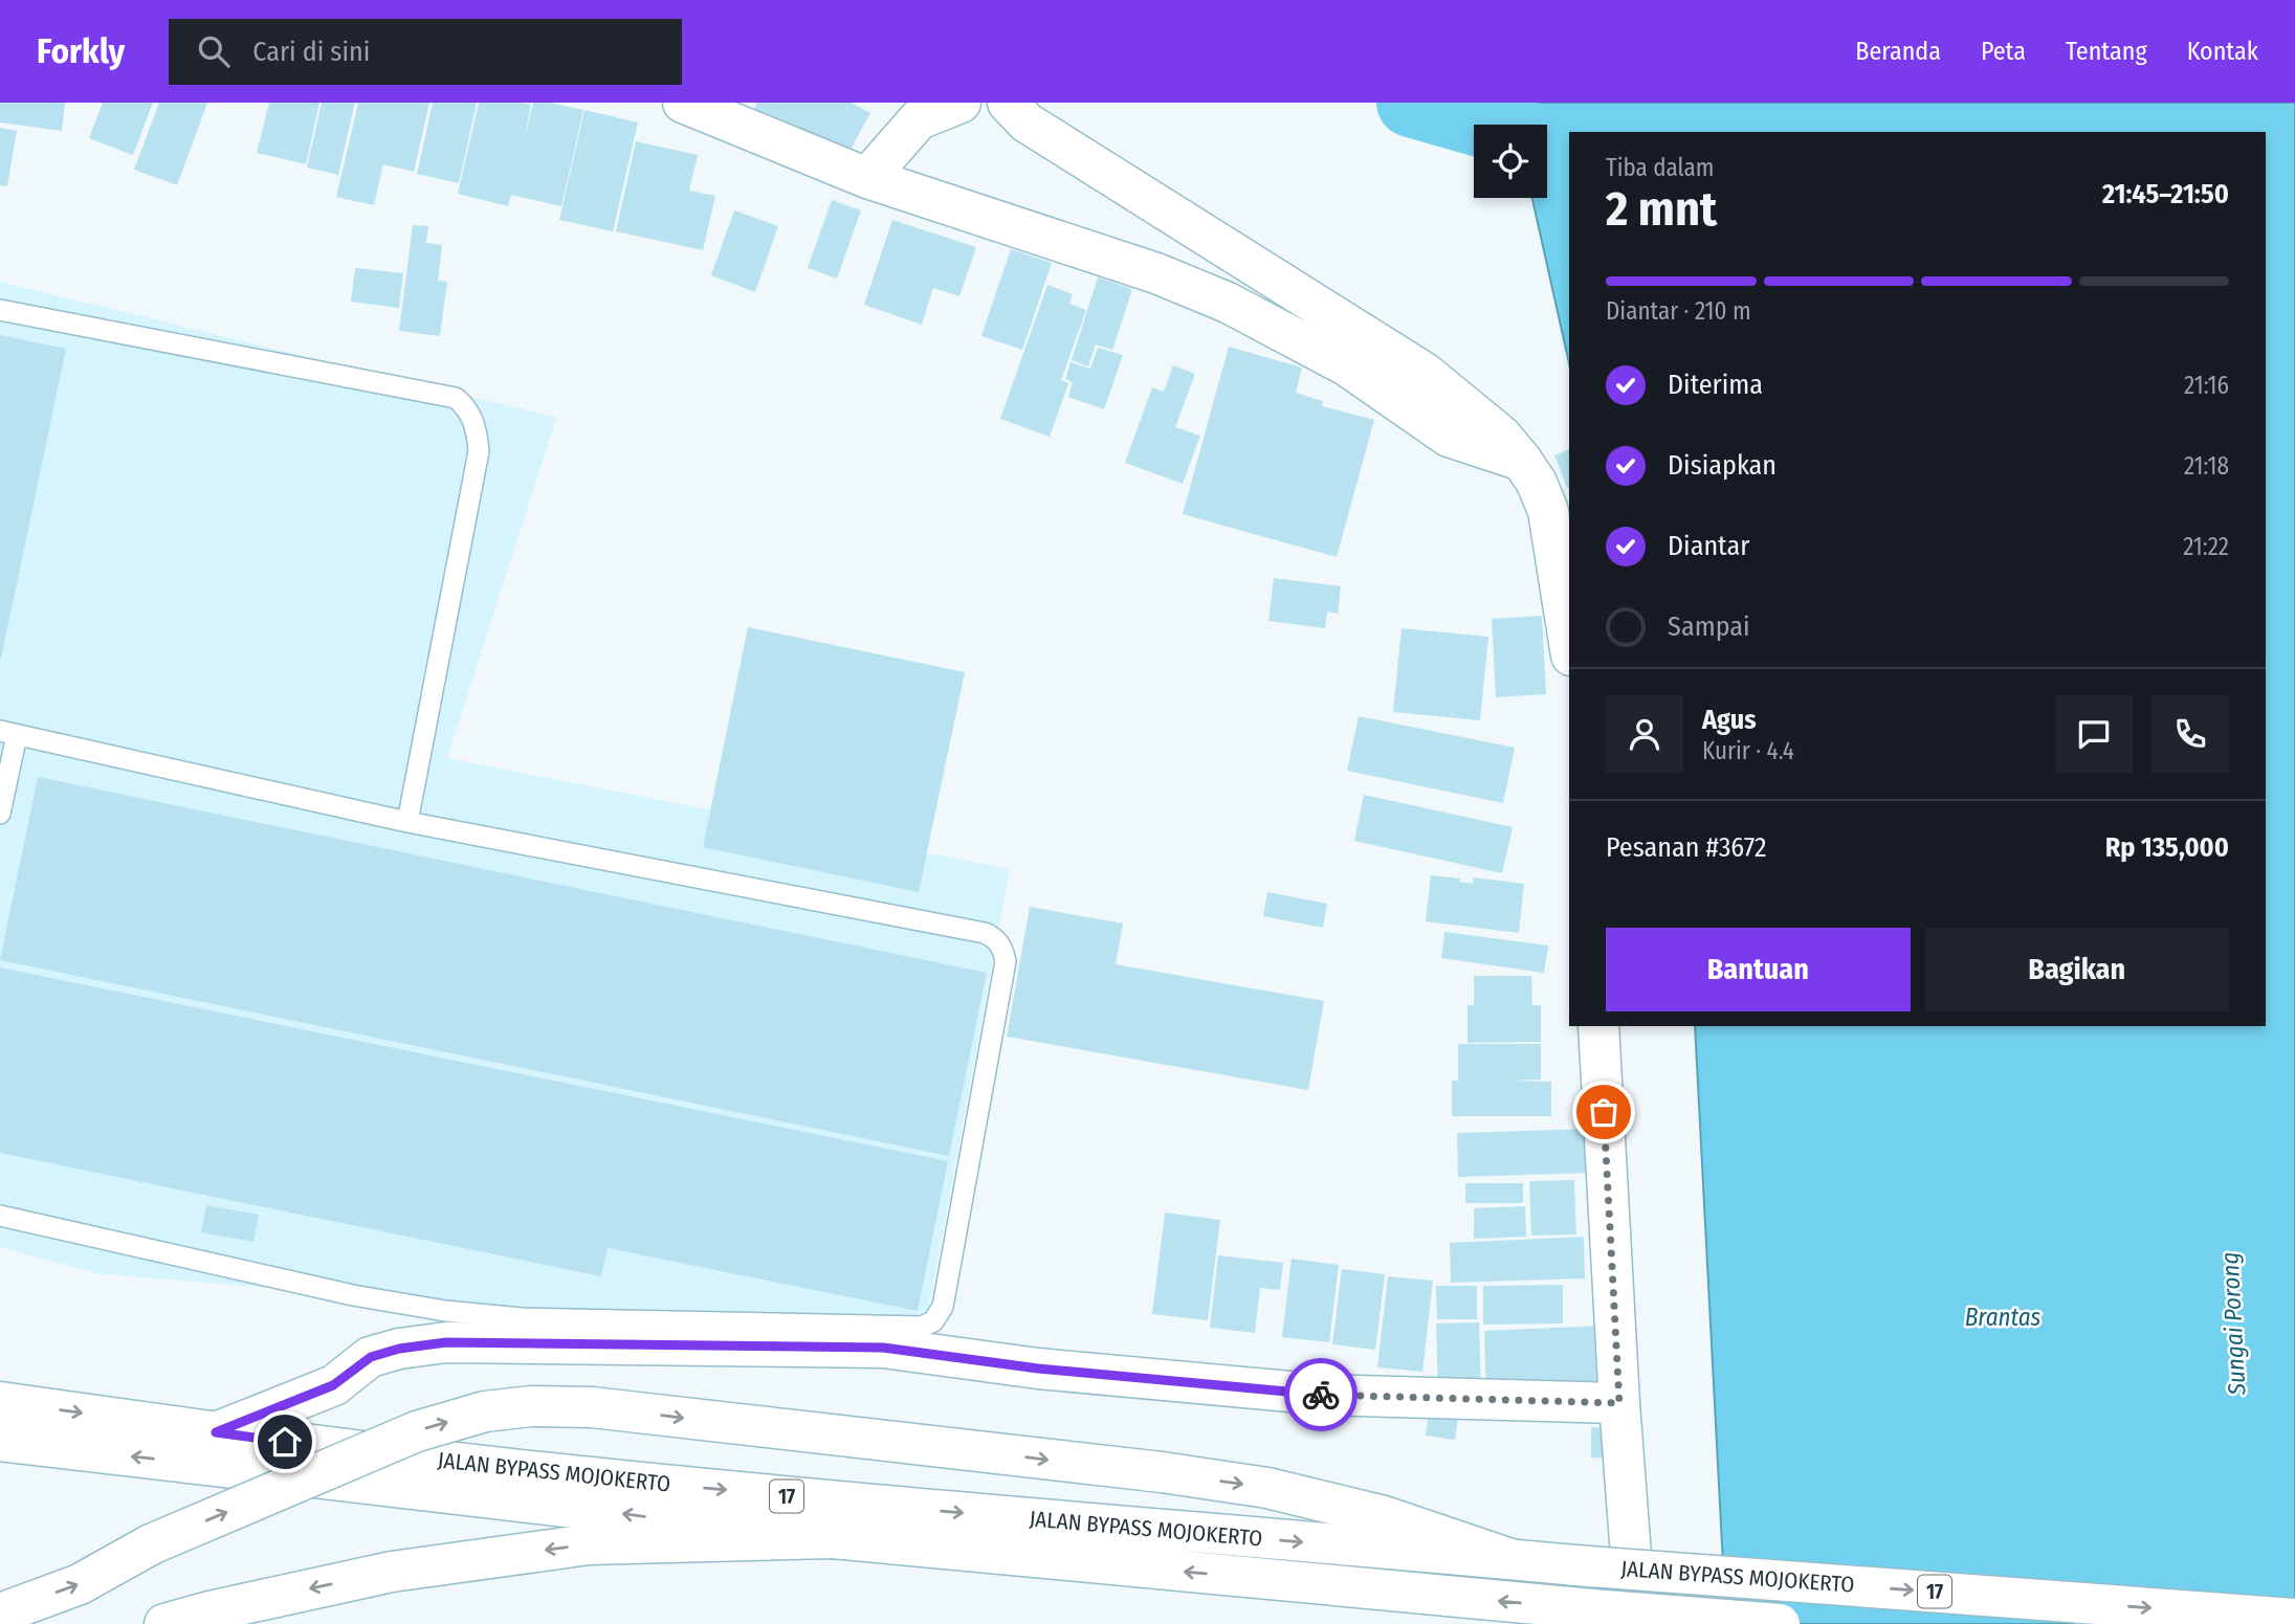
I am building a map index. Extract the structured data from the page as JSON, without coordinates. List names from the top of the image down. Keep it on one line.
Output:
{"streets":{"main road":["JALAN BYPASS MOJOKERTO","17"]},"water":["Brantas","Sungai Porong"],"page":{"header":"Forkly","search":"Cari di sini","nav":["Beranda","Peta","Tentang","Kontak"],"heading":["2 mnt","Tiba dalam","21:45–21:50"],"panel":["Agus","Kurir · 4.4","Pesanan #3672","Rp 135,000"],"bar":"Diantar · 210 m","list":[["Diterima","21:16"],["Disiapkan","21:18"],["Diantar","21:22"],"Sampai"],"buttons":["Bantuan","Bagikan"]}}
